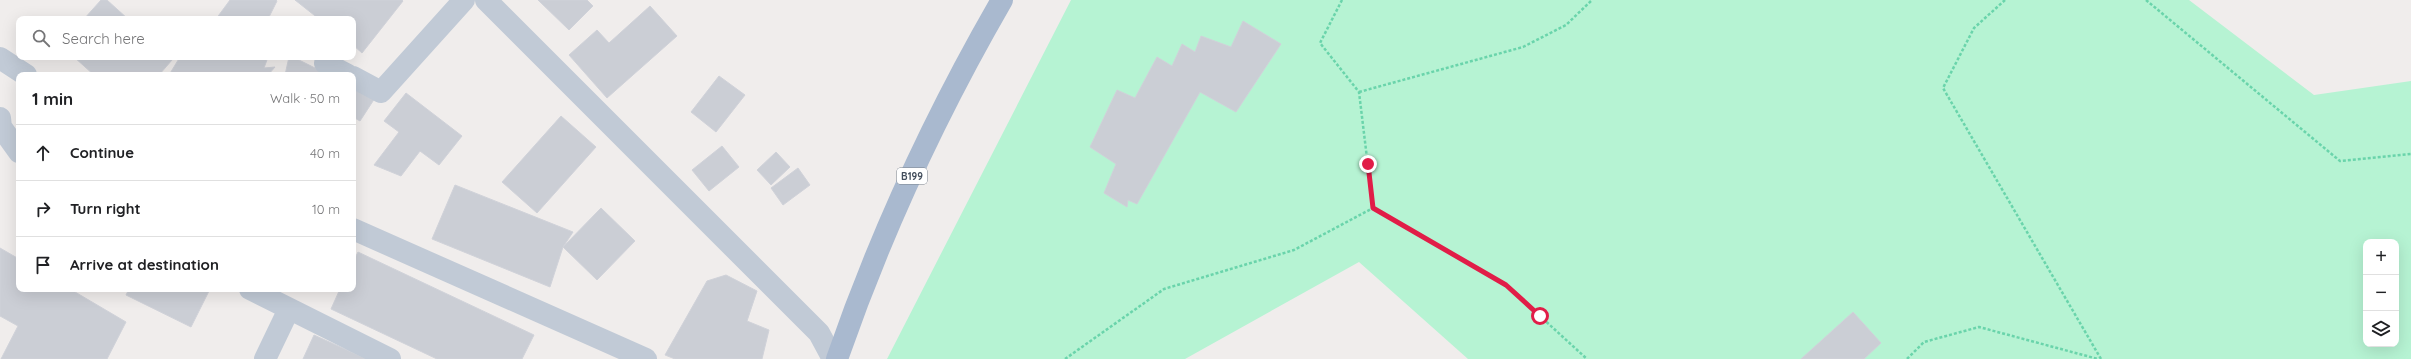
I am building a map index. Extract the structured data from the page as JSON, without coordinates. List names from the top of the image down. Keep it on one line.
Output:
{"streets":{"main road":["B199"]},"page":{"search":"Search here","heading":["1 min","Walk · 50 m"],"list":[["Continue","40 m"],["Turn right","10 m"],"Arrive at destination"],"map_buttons":["+","−"]}}
